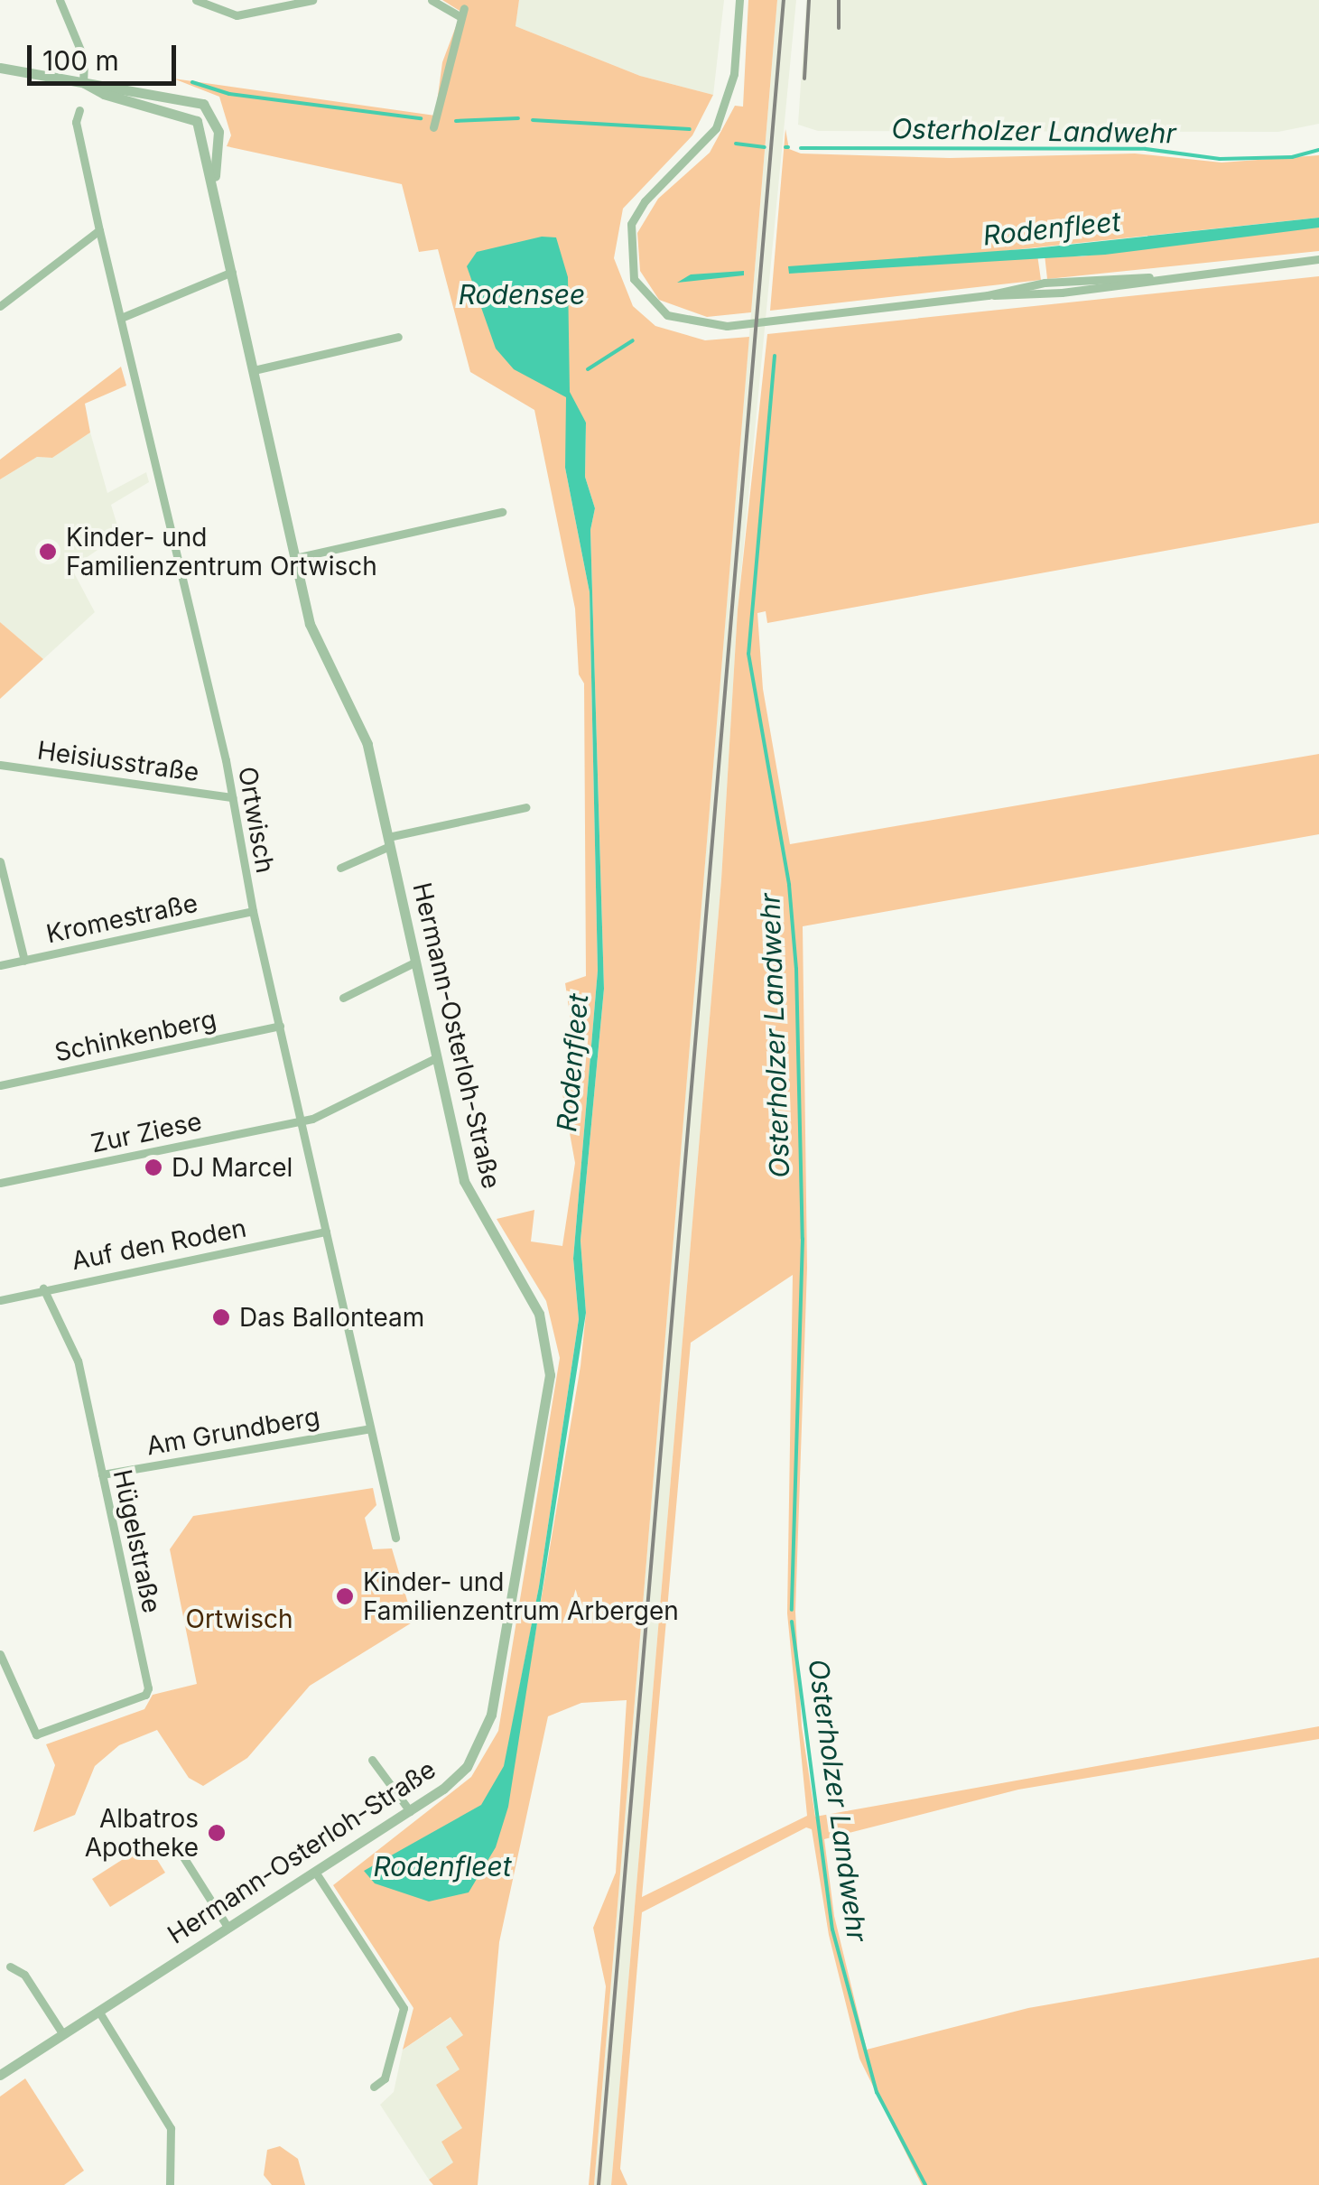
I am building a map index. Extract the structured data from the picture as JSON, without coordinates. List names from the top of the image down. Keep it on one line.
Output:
{"streets":{"street":["Heisiusstraße","Ortwisch","Kromestraße","Schinkenberg","Hermann-Osterloh-Straße","Zur Ziese","Auf den Roden","Am Grundberg","Hügelstraße"]},"crossings":[["Heisiusstraße","Ortwisch"],["Ortwisch","Kromestraße"],["Ortwisch","Schinkenberg"],["Ortwisch","Zur Ziese"],["Ortwisch","Auf den Roden"],["Ortwisch","Am Grundberg"],["Hermann-Osterloh-Straße","Zur Ziese"],["Auf den Roden","Hügelstraße"],["Am Grundberg","Hügelstraße"]],"water":["Osterholzer Landwehr","Rodenfleet","Rodensee"],"parks":["Ortwisch"],"places":["Kinder- und Familienzentrum Ortwisch","DJ Marcel","Das Ballonteam","Kinder- und Familienzentrum Arbergen","Albatros Apotheke"],"scale_bar":"100 m"}
